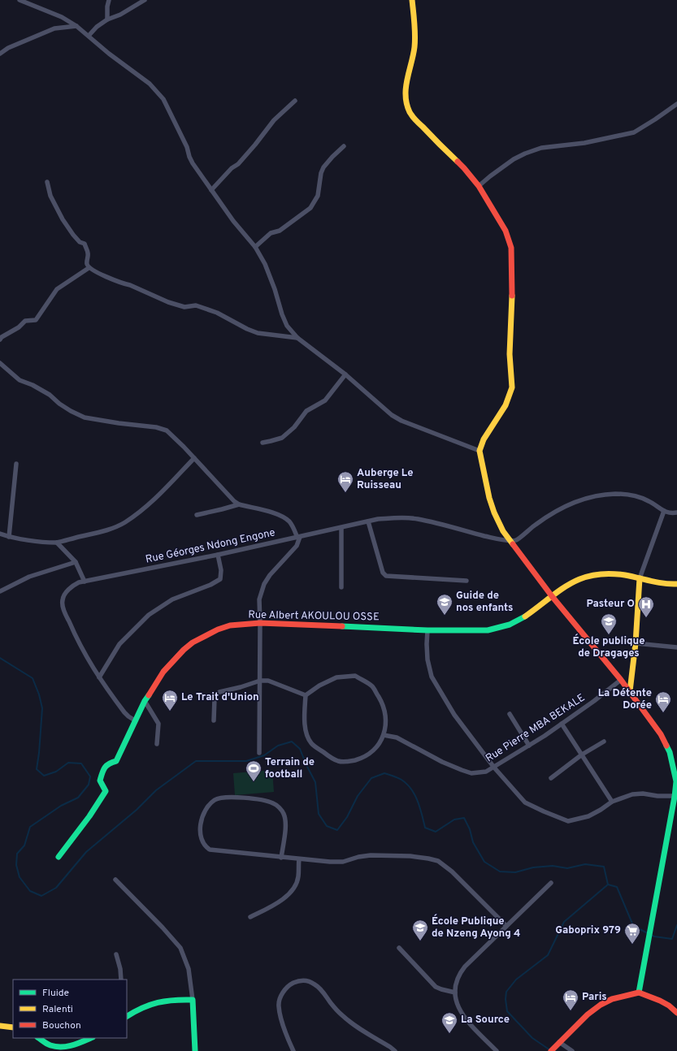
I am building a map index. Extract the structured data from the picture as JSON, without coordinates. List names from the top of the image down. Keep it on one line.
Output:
{"streets":{"street":["Rue Géorges Ndong Engone","Rue Albert AKOULOU OSSE","Rue Pierre MBA BEKALE"]},"crossings":[["Rue Géorges Ndong Engone","Rue Albert AKOULOU OSSE"]],"places":{"hotel":["Auberge Le Ruisseau","Le Trait d'Union","La Détente Dorée","Paris"],"school or university":["Guide de nos enfants","École publique de Dragages","École Publique de Nzeng Ayong 4","La Source"],"hospital":["Pasteur O"],"sports":["Terrain de football"],"supermarket":["Gaboprix 979"]},"legend":["Fluide","Ralenti","Bouchon"]}
